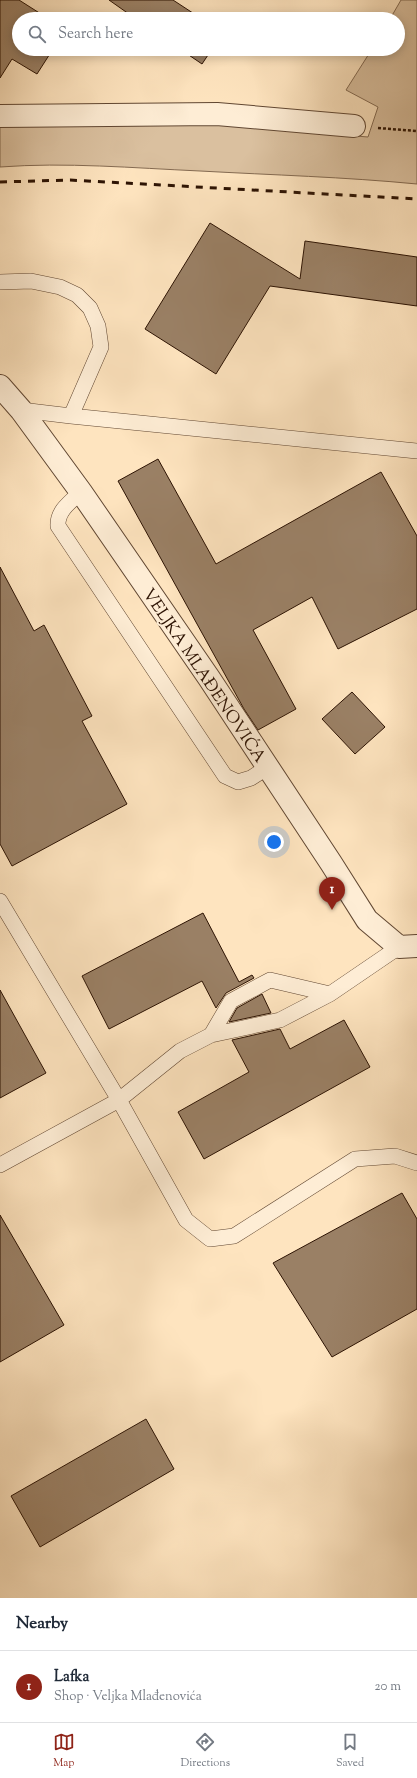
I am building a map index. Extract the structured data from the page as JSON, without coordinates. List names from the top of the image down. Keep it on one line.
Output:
{"streets":{"street":["VELJKA MLAĐENOVIĆA"]},"page":{"search":"Search here","pins":"1","heading":"Nearby","list":[{"mark":"1","name":"Lafka","note":"Shop · Veljka Mlađenovića","value":"20 m"}],"nav":["Map","Directions","Saved"]}}
